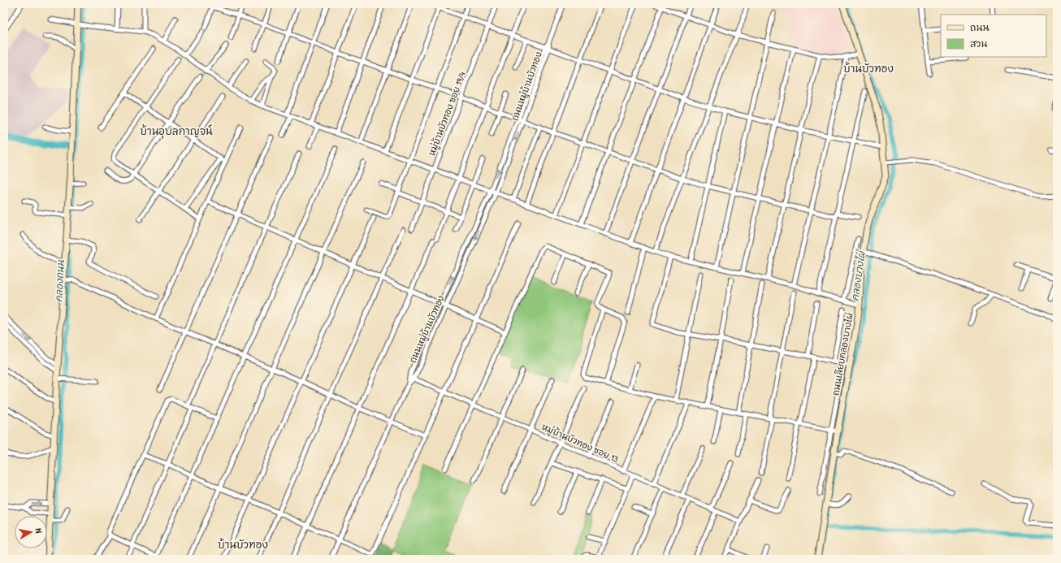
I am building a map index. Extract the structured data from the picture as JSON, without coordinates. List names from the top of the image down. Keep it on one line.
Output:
{"streets":{"street":["ถนนหมู่บ้านบัวทอง","หมู่บ้านบัวทอง ซอย 19/4","ถนนเลียบคลองบางไผ่","หมู่บ้านบัวทอง ซอย 13"]},"crossings":[["ถนนหมู่บ้านบัวทอง","หมู่บ้านบัวทอง ซอย 13"]],"districts":["บ้านบัวทอง","บ้านอุบลกาญจน์","บ้านบัวทอง"],"water":["คลองบางไผ่","คลองถนน"],"legend":["ถนน","สวน"],"north":"right"}
